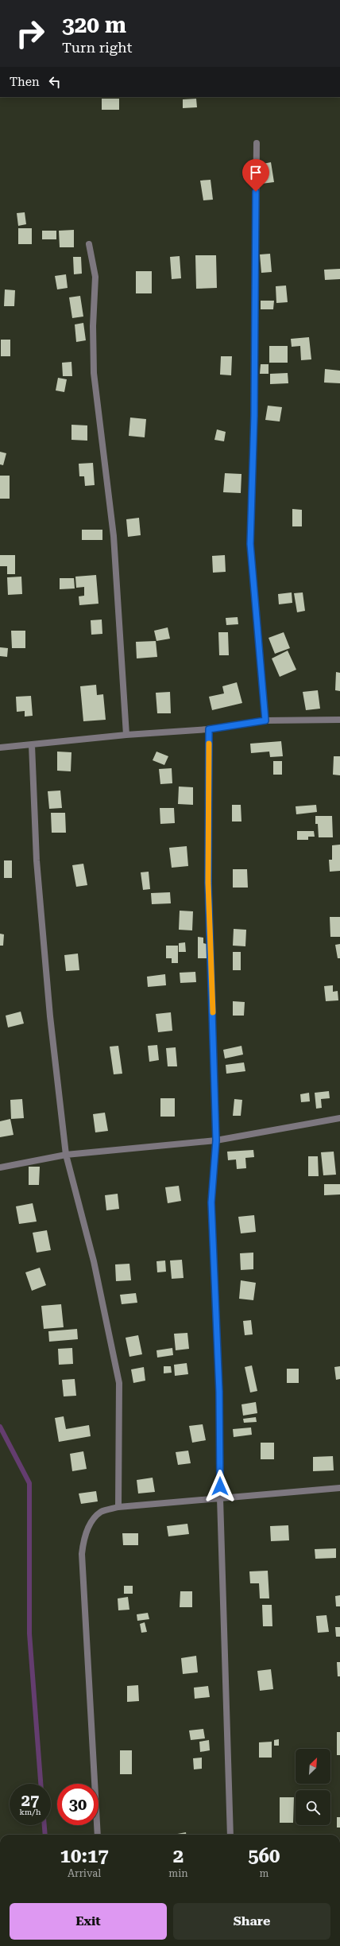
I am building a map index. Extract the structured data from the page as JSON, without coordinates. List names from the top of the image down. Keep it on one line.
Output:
{"north":"top right","page":{"turn":["320 m","Turn right"],"then":"Then","speed":"27 km/h","limit":"30","eta":["10:17","Arrival","2","min","560","m"],"buttons":["Exit","Share"]}}
